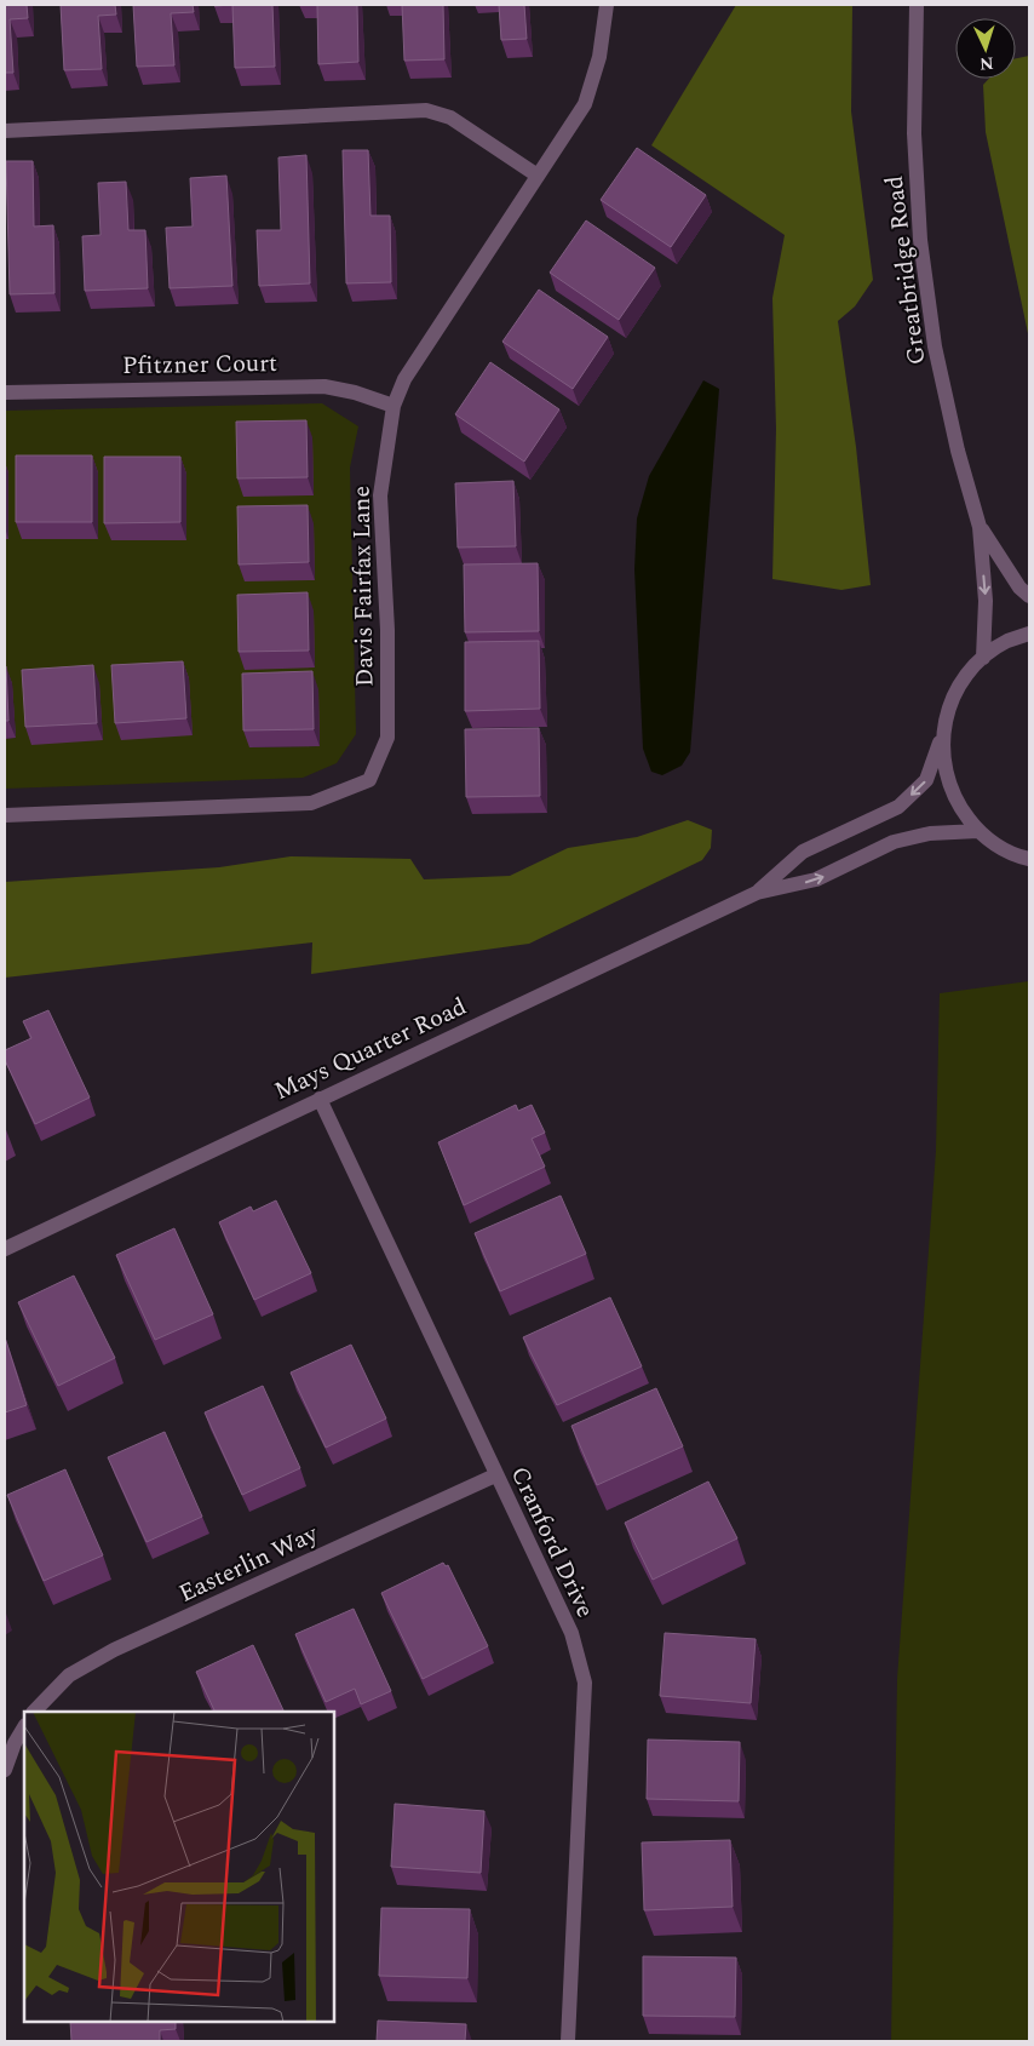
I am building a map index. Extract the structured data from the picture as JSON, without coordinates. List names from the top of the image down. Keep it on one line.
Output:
{"streets":{"street":["Greatbridge Road","Pfitzner Court","Davis Fairfax Lane","Mays Quarter Road","Cranford Drive","Easterlin Way"]},"crossings":[["Pfitzner Court","Davis Fairfax Lane"],["Mays Quarter Road","Cranford Drive"],["Cranford Drive","Easterlin Way"]],"north":"bottom"}
